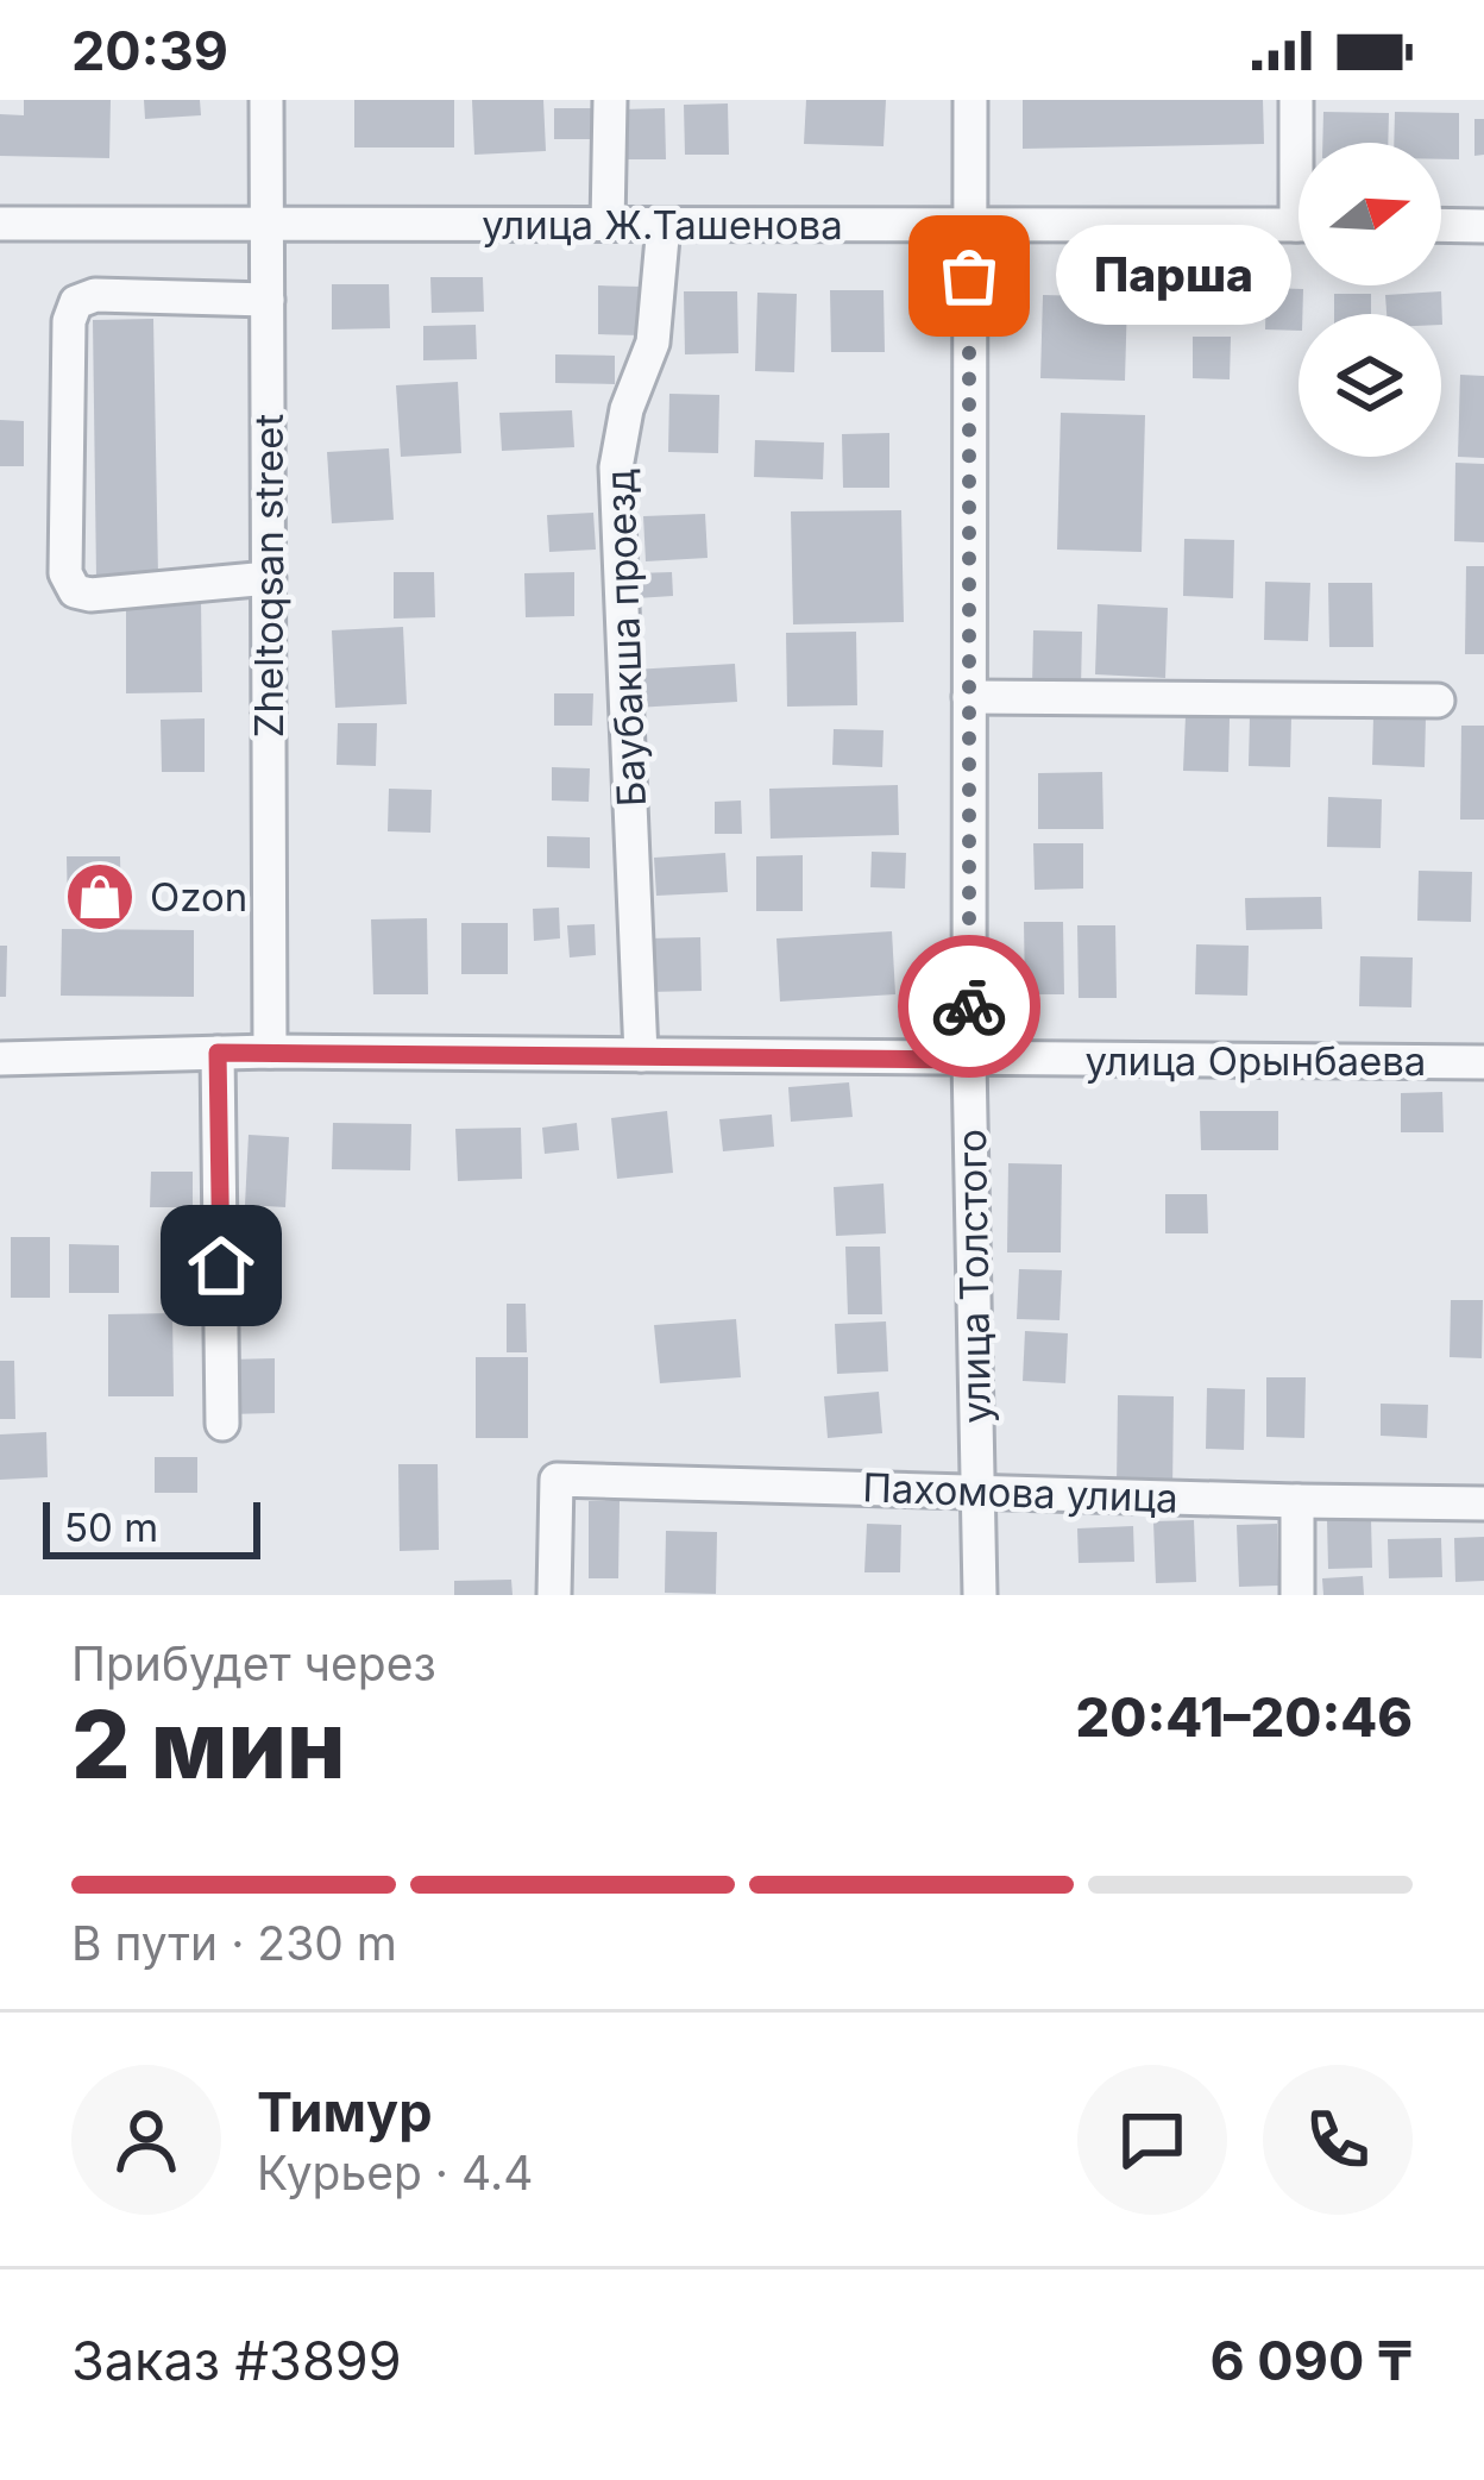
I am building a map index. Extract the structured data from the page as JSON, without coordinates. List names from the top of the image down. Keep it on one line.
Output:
{"streets":{"street":["улица Ж.Ташенова","Zheltoqsan street","Баубакша проезд","улица Орынбаева","улица Толстого","Пахомова улица"]},"crossings":[["улица Ж.Ташенова","Zheltoqsan street"],["улица Ж.Ташенова","Баубакша проезд"],["улица Ж.Ташенова","улица Толстого"],["Zheltoqsan street","улица Орынбаева"],["Баубакша проезд","улица Орынбаева"],["улица Орынбаева","улица Толстого"],["улица Толстого","Пахомова улица"]],"places":{"other":["Парша"],"shop":["Ozon"]},"scale_bar":"50 m","north":"right","page":{"status":"20:39","bubble":"Парша","scale":"50 m","heading":["2 мин","Прибудет через","20:41–20:46"],"panel":["Тимур","Курьер · 4.4","Заказ #3899","6 090 ₸"],"bar":"В пути · 230 m"}}
